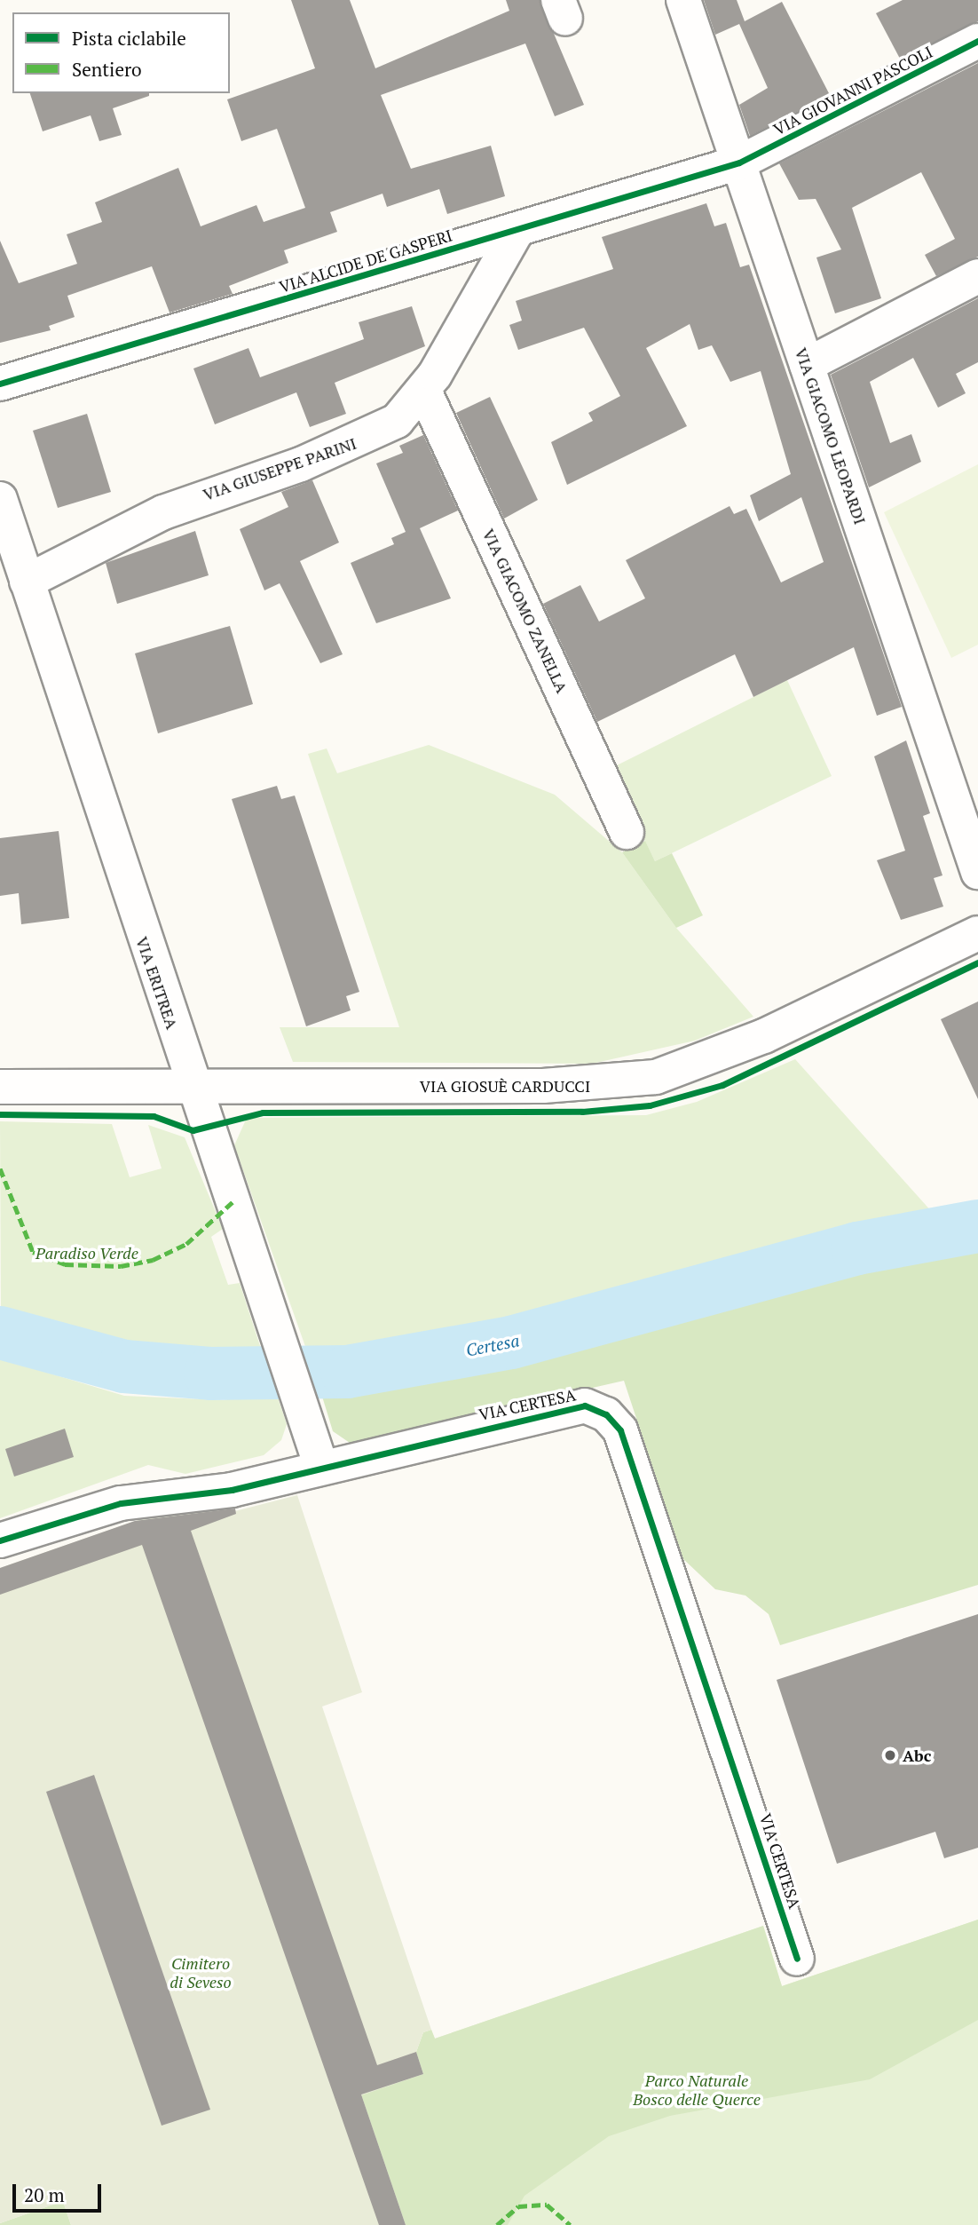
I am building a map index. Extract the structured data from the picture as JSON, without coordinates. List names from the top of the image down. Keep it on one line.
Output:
{"streets":{"street":["VIA GIOVANNI PASCOLI","VIA ALCIDE DE GASPERI","VIA GIACOMO LEOPARDI","VIA GIUSEPPE PARINI","VIA GIACOMO ZANELLA","VIA ERITREA","VIA GIOSUÈ CARDUCCI","VIA CERTESA"]},"crossings":[["VIA GIOVANNI PASCOLI","VIA ALCIDE DE GASPERI"],["VIA GIOVANNI PASCOLI","VIA GIACOMO LEOPARDI"],["VIA ALCIDE DE GASPERI","VIA GIACOMO LEOPARDI"],["VIA ALCIDE DE GASPERI","VIA GIUSEPPE PARINI"],["VIA GIUSEPPE PARINI","VIA GIACOMO ZANELLA"],["VIA GIUSEPPE PARINI","VIA ERITREA"],["VIA ERITREA","VIA GIOSUÈ CARDUCCI"],["VIA ERITREA","VIA CERTESA"]],"water":["Certesa"],"parks":["Paradiso Verde","Cimitero di Seveso","Parco Naturale Bosco delle Querce"],"places":["Abc"],"legend":["Pista ciclabile","Sentiero"],"scale_bar":"20 m"}
